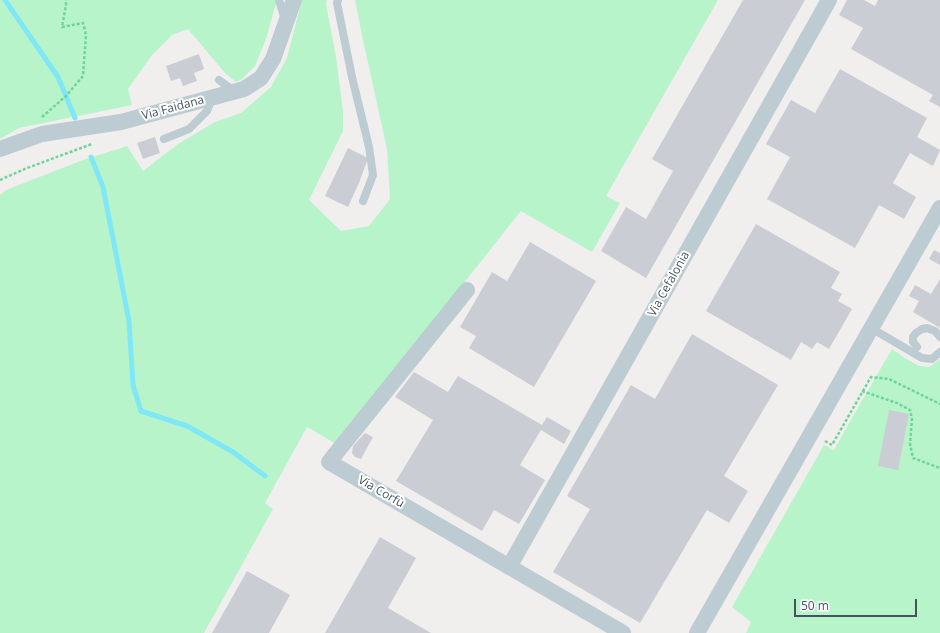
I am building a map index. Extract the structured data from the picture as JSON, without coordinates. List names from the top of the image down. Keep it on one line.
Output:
{"streets":{"street":["Via Faidana","Via Cefalonia","Via Corfù"]},"crossings":[["Via Cefalonia","Via Corfù"]],"scale_bar":"50 m"}
